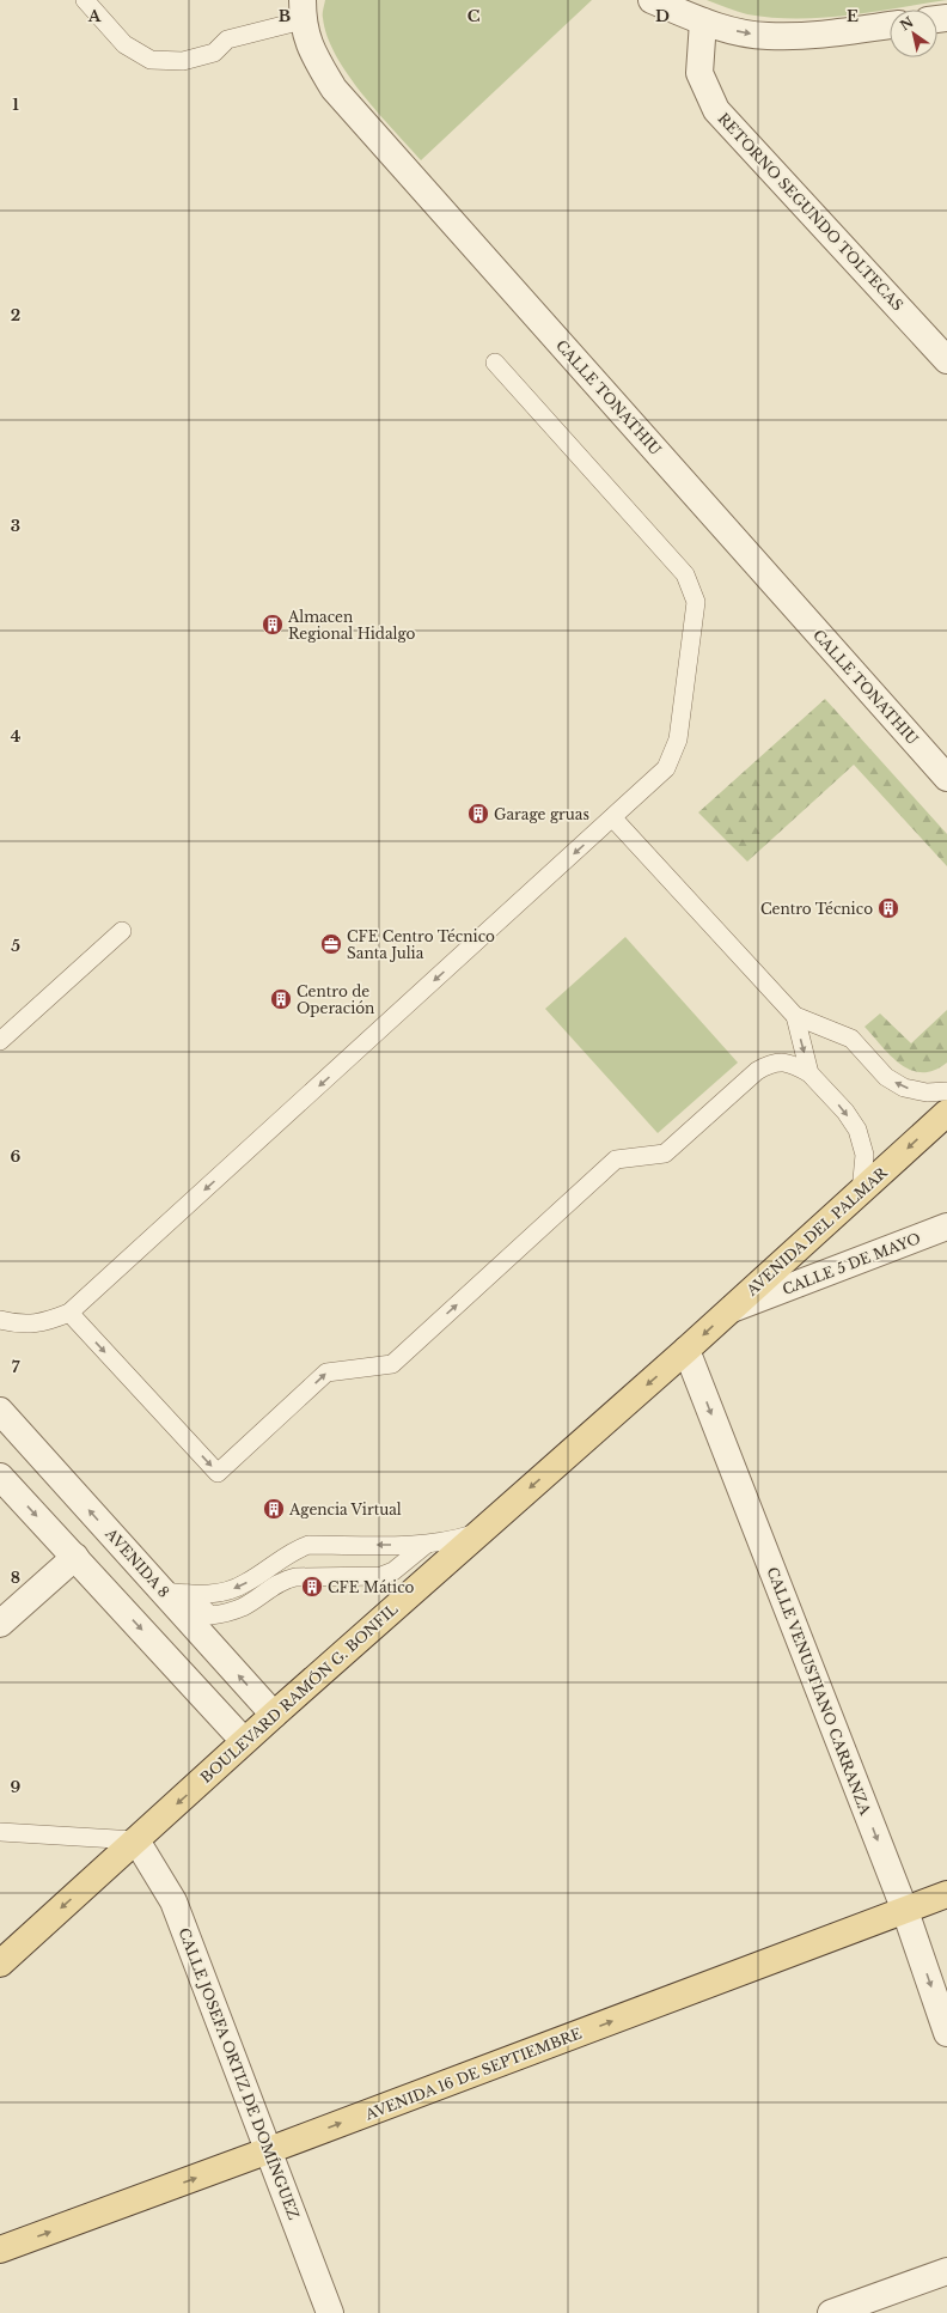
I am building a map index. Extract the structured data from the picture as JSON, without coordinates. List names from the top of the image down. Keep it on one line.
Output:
{"streets":{"main road":["AVENIDA DEL PALMAR","BOULEVARD RAMÓN G. BONFIL","AVENIDA 16 DE SEPTIEMBRE"],"street":["RETORNO SEGUNDO TOLTECAS","CALLE TONATHIU","CALLE 5 DE MAYO","AVENIDA 8","CALLE VENUSTIANO CARRANZA","CALLE JOSEFA ORTIZ DE DOMÍNGUEZ"]},"crossings":[["AVENIDA DEL PALMAR","CALLE 5 DE MAYO"],["AVENIDA DEL PALMAR","CALLE VENUSTIANO CARRANZA"],["AVENIDA DEL PALMAR","BOULEVARD RAMÓN G. BONFIL"],["AVENIDA 8","BOULEVARD RAMÓN G. BONFIL"],["CALLE VENUSTIANO CARRANZA","BOULEVARD RAMÓN G. BONFIL"],["CALLE VENUSTIANO CARRANZA","AVENIDA 16 DE SEPTIEMBRE"],["BOULEVARD RAMÓN G. BONFIL","CALLE JOSEFA ORTIZ DE DOMÍNGUEZ"],["CALLE JOSEFA ORTIZ DE DOMÍNGUEZ","AVENIDA 16 DE SEPTIEMBRE"]],"one_way":["AVENIDA DEL PALMAR","CALLE VENUSTIANO CARRANZA","BOULEVARD RAMÓN G. BONFIL","AVENIDA 16 DE SEPTIEMBRE"],"places":{"building":["Almacen Regional Hidalgo","Garage gruas","Centro Técnico","Centro de Operación","Agencia Virtual","CFE Mático"],"office":["CFE Centro Técnico Santa Julia"]},"north":"top left","grid":{"columns":["A","B","C","D","E"],"rows":["1","2","3","4","5","6","7","8","9"]}}
